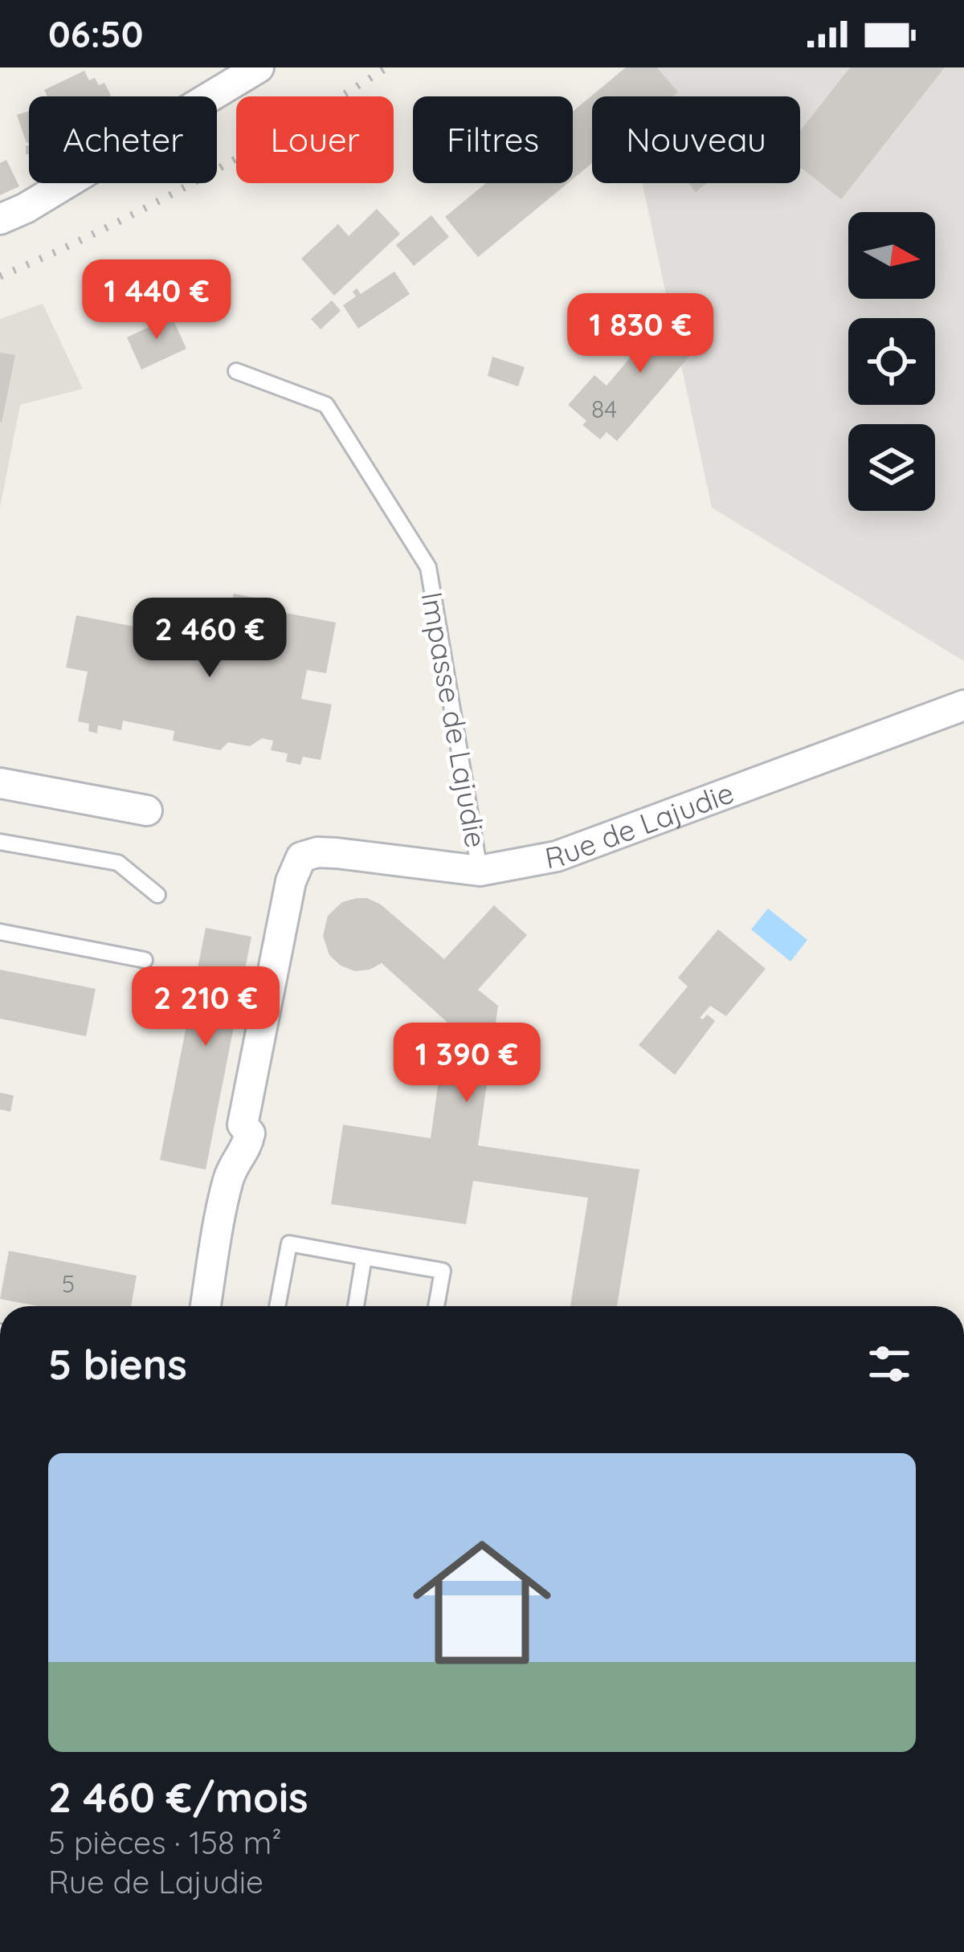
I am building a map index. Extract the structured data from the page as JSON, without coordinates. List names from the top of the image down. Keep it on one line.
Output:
{"streets":{"street":["Rue de Lajudie"],"lane":["Impasse de Lajudie"]},"crossings":[["Impasse de Lajudie","Rue de Lajudie"]],"house_numbers":["84","5"],"north":"right","page":{"status":"06:50","chip":["Acheter","Louer","Filtres","Nouveau"],"price":["1 440 €","1 830 €","2 460 €","2 210 €","1 390 €"],"heading":"5 biens","list":[{"name":"2 460 €/mois","note":"5 pièces · 158 m² · Rue de Lajudie"}]}}
